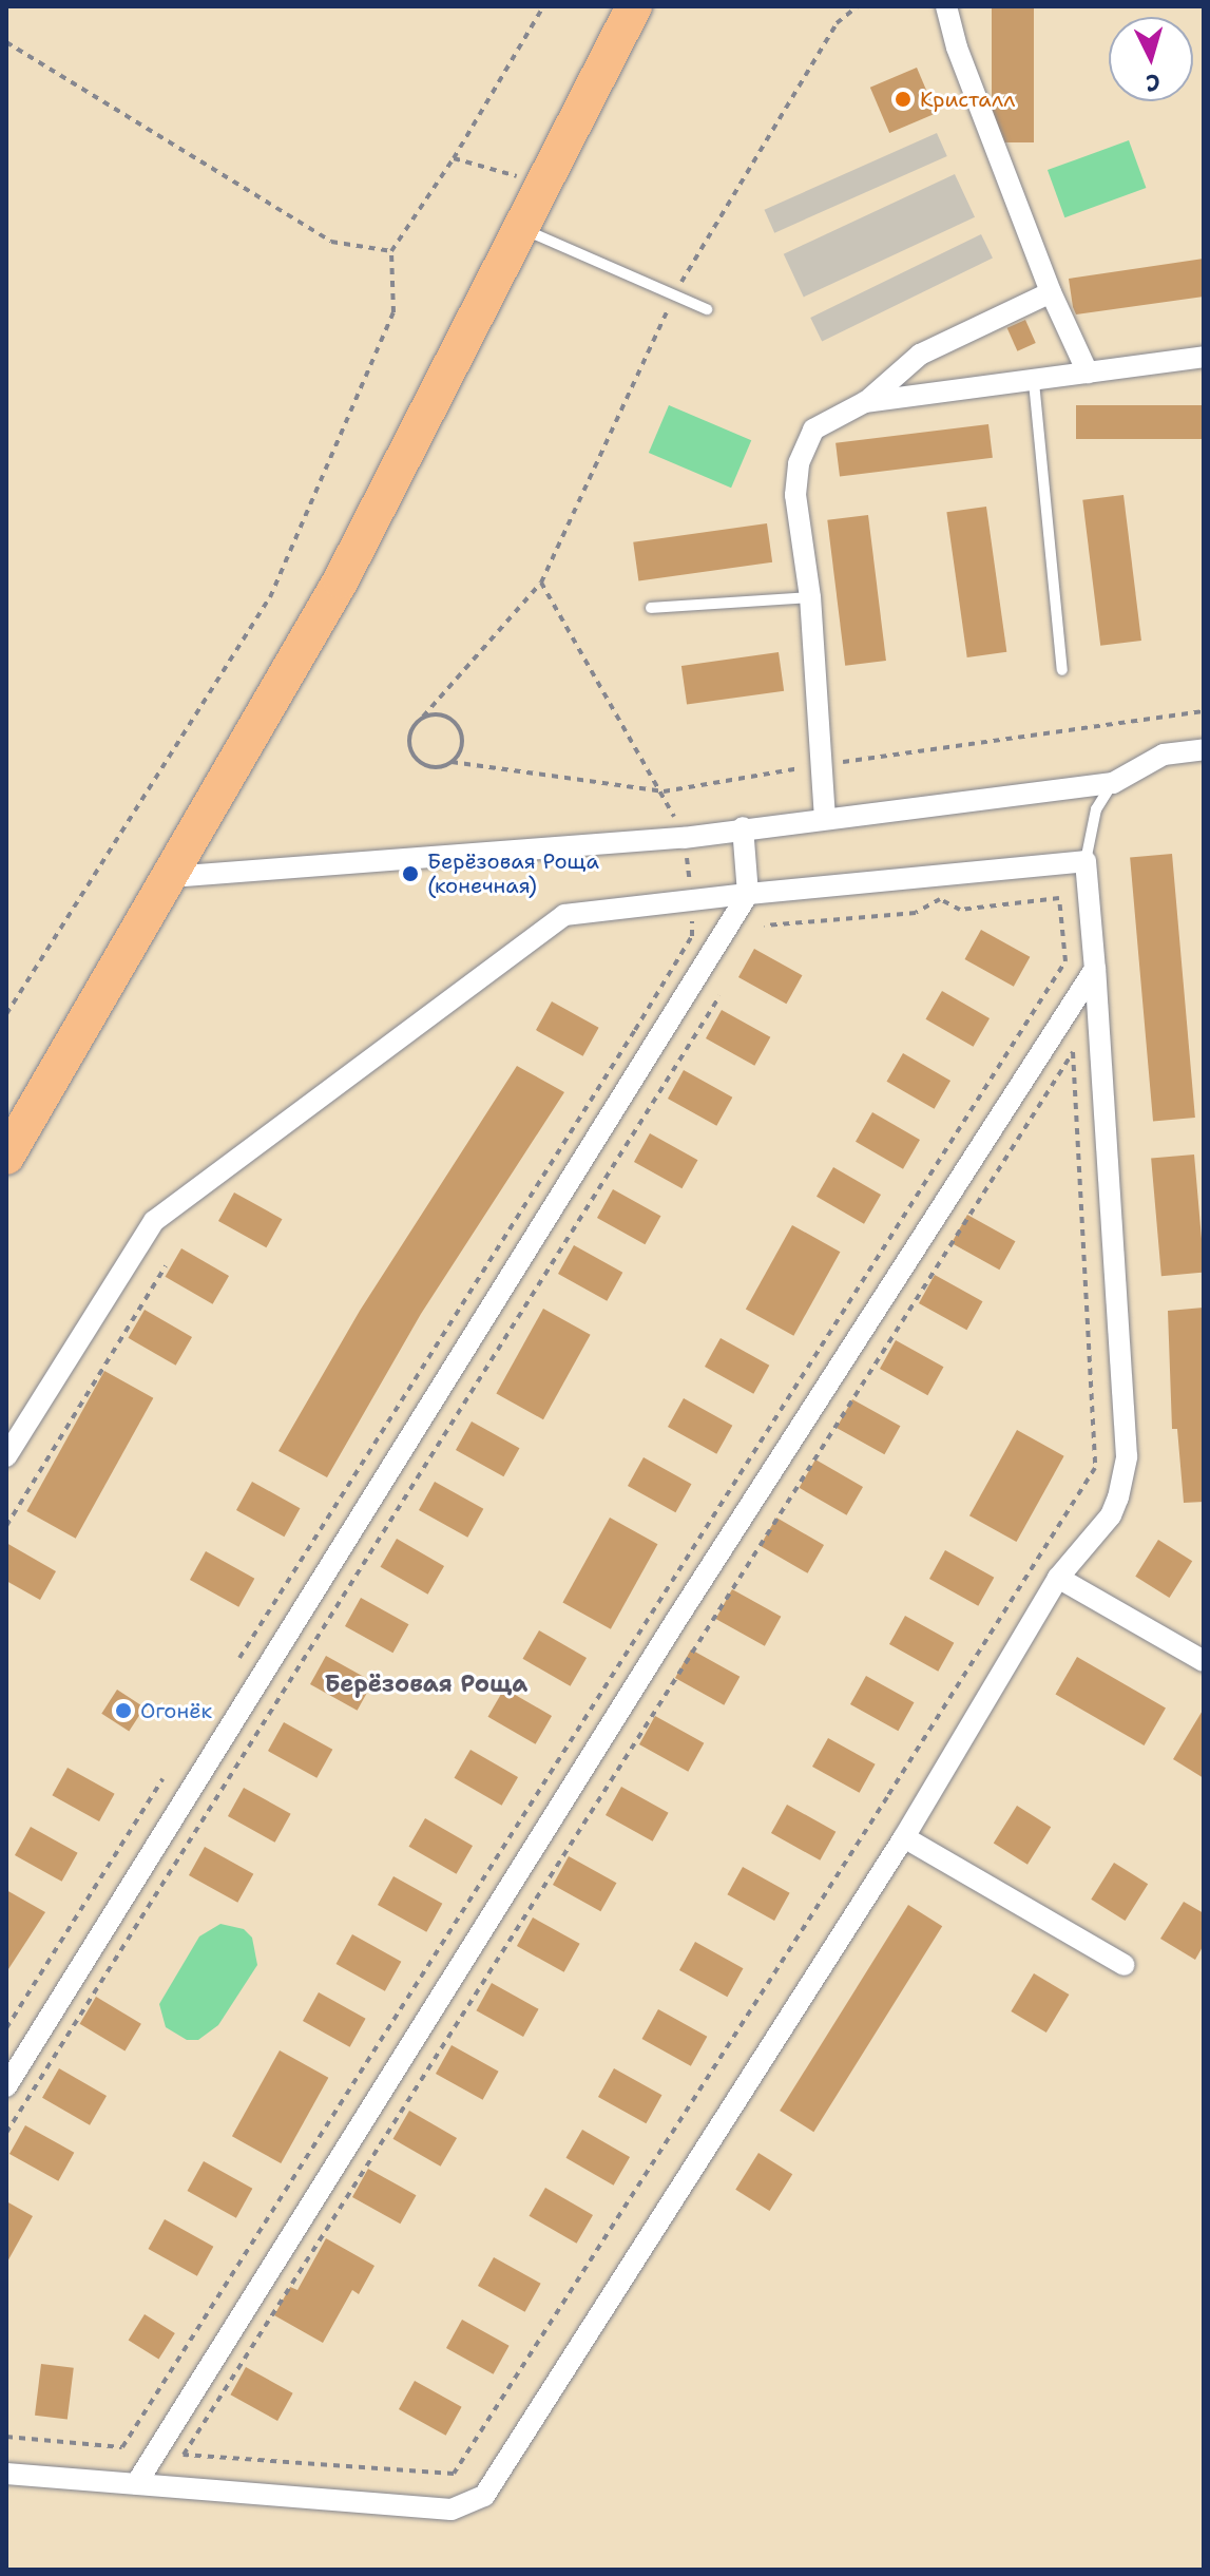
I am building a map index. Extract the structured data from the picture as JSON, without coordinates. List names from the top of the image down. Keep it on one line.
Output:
{"districts":["Берёзовая Роща"],"places":["Кристалл","Берёзовая Роща (конечная)","Огонёк"],"north":"bottom"}
